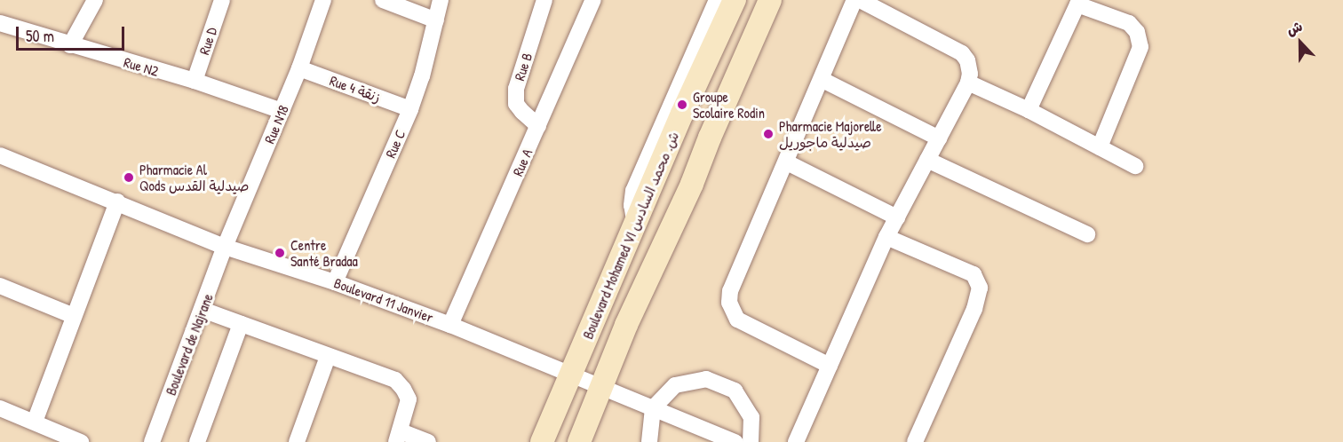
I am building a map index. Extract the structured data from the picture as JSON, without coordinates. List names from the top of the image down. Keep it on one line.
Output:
{"streets":{"main road":["Boulevard Mohamed VI ش. محمد السادس"],"street":["Rue D","Rue N2","Rue B","Rue 4 زنقة","Rue N18","Rue C","Rue A","Boulevard 11 Janvier","Boulevard de Najrane"]},"crossings":[["Rue D","Rue N2"],["Rue N2","Rue N18"],["Rue B","Rue A"],["Rue 4 زنقة","Rue N18"],["Rue 4 زنقة","Rue C"],["Rue N18","Boulevard 11 Janvier"],["Rue N18","Boulevard de Najrane"],["Rue C","Boulevard 11 Janvier"],["Rue A","Boulevard 11 Janvier"],["Boulevard Mohamed VI ش. محمد السادس","Boulevard 11 Janvier"],["Boulevard 11 Janvier","Boulevard de Najrane"]],"places":["Groupe Scolaire Rodin","Pharmacie Majorelle صيدلية ماجوريل","Pharmacie Al Qods صيدلية القدس","Centre Santé Bradaa"],"scale_bar":"50 m","north":"top"}
